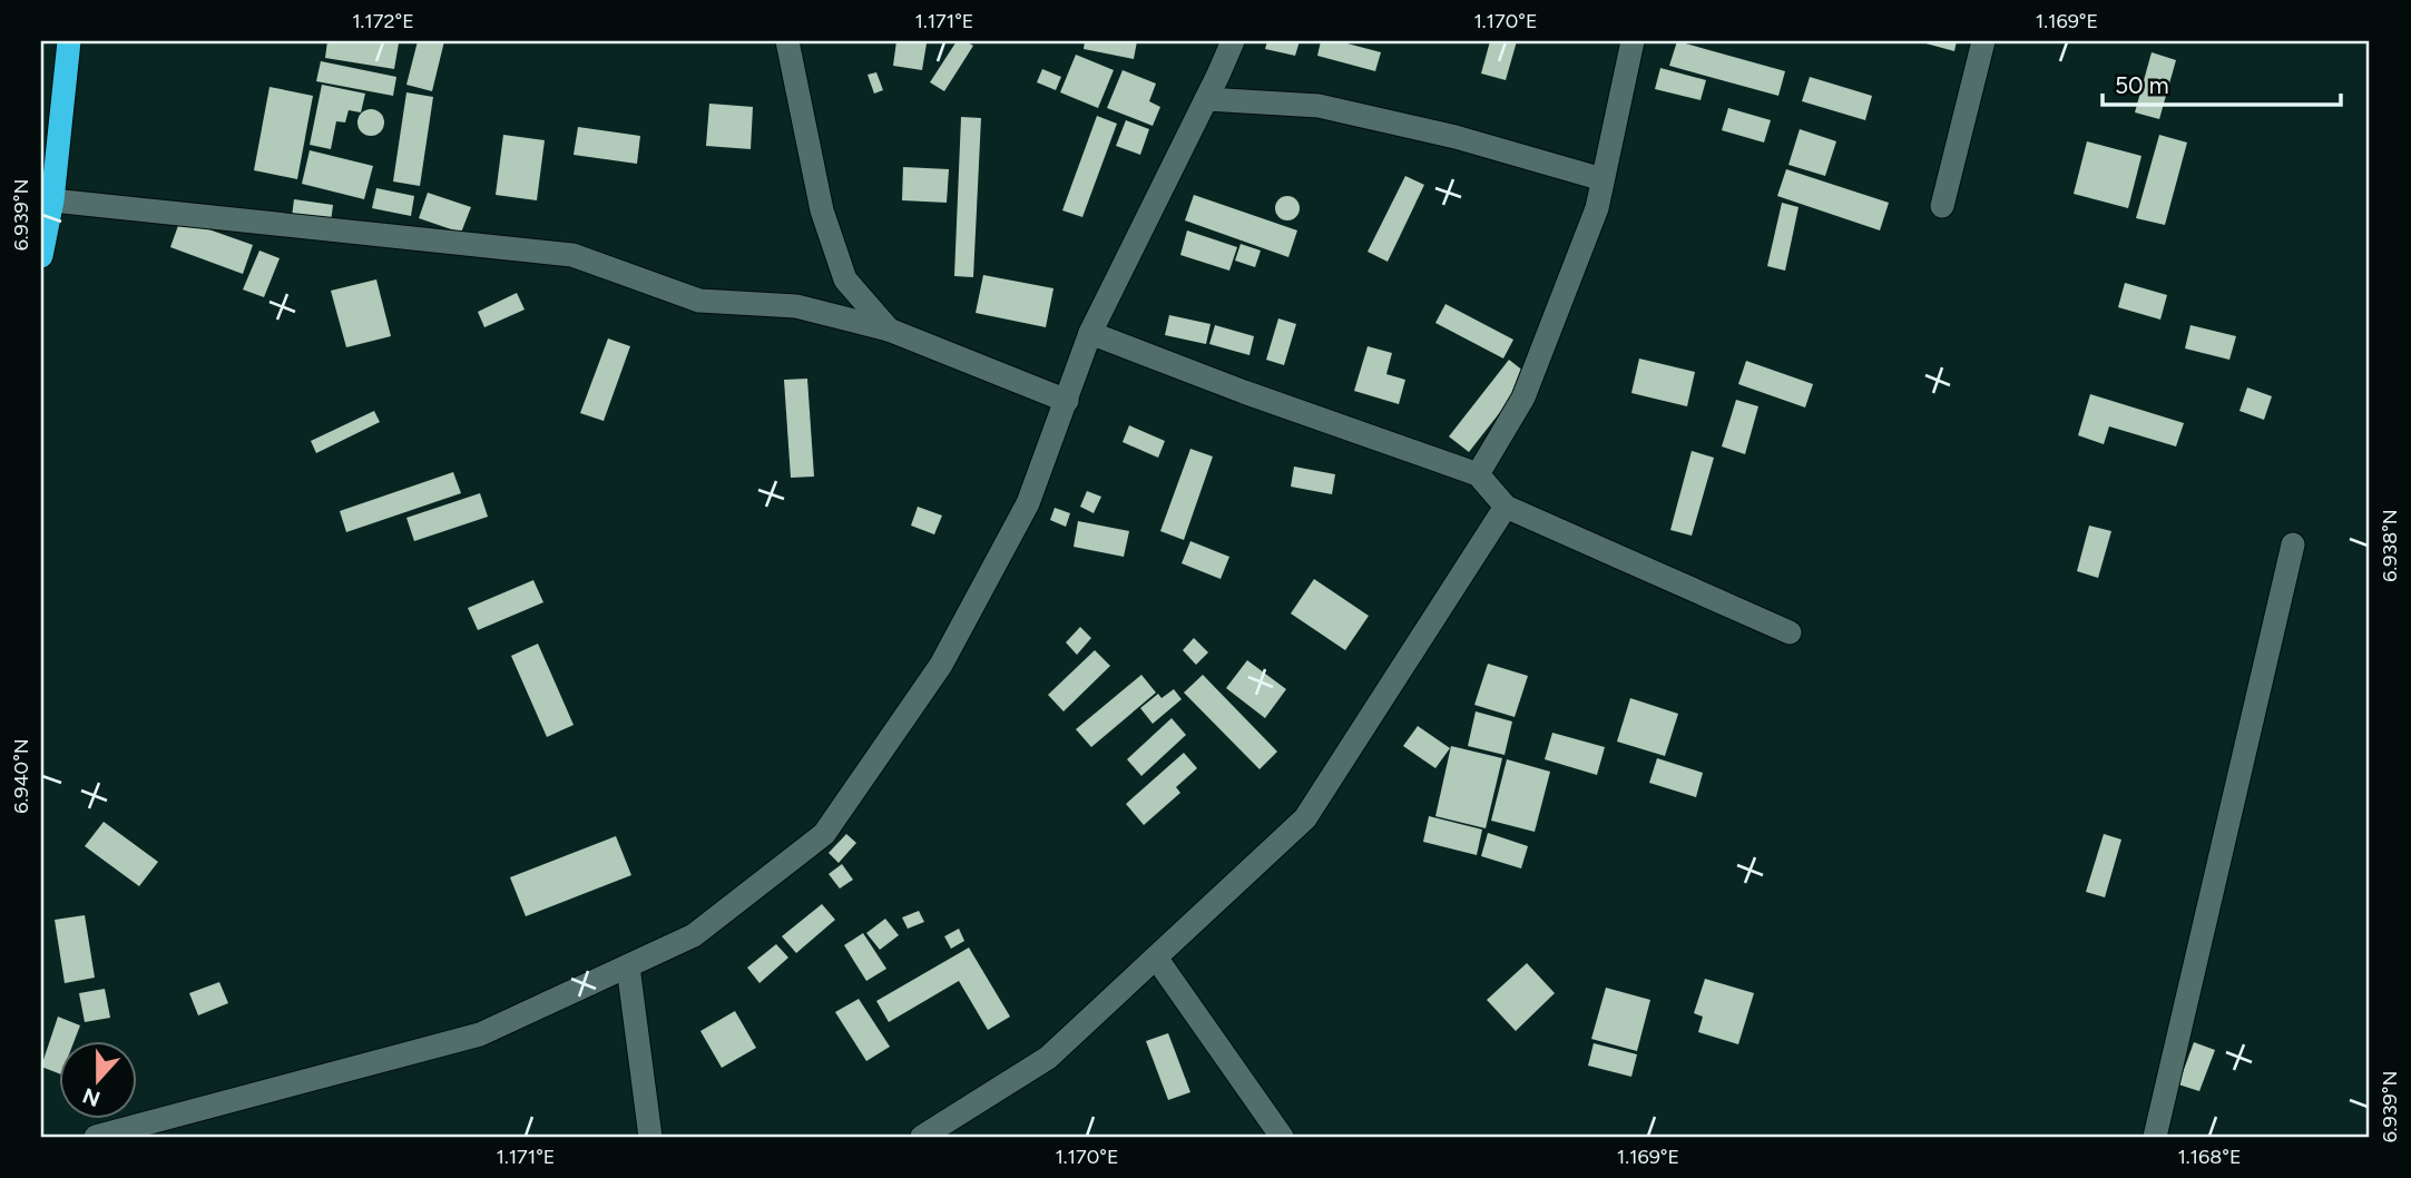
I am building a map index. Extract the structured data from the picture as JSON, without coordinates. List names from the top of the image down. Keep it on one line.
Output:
{"scale_bar":"50 m","north":"bottom","coordinates":["1.172°E","1.171°E","1.170°E","1.169°E","6.939°N","6.938°N","6.940°N","1.168°E"]}
